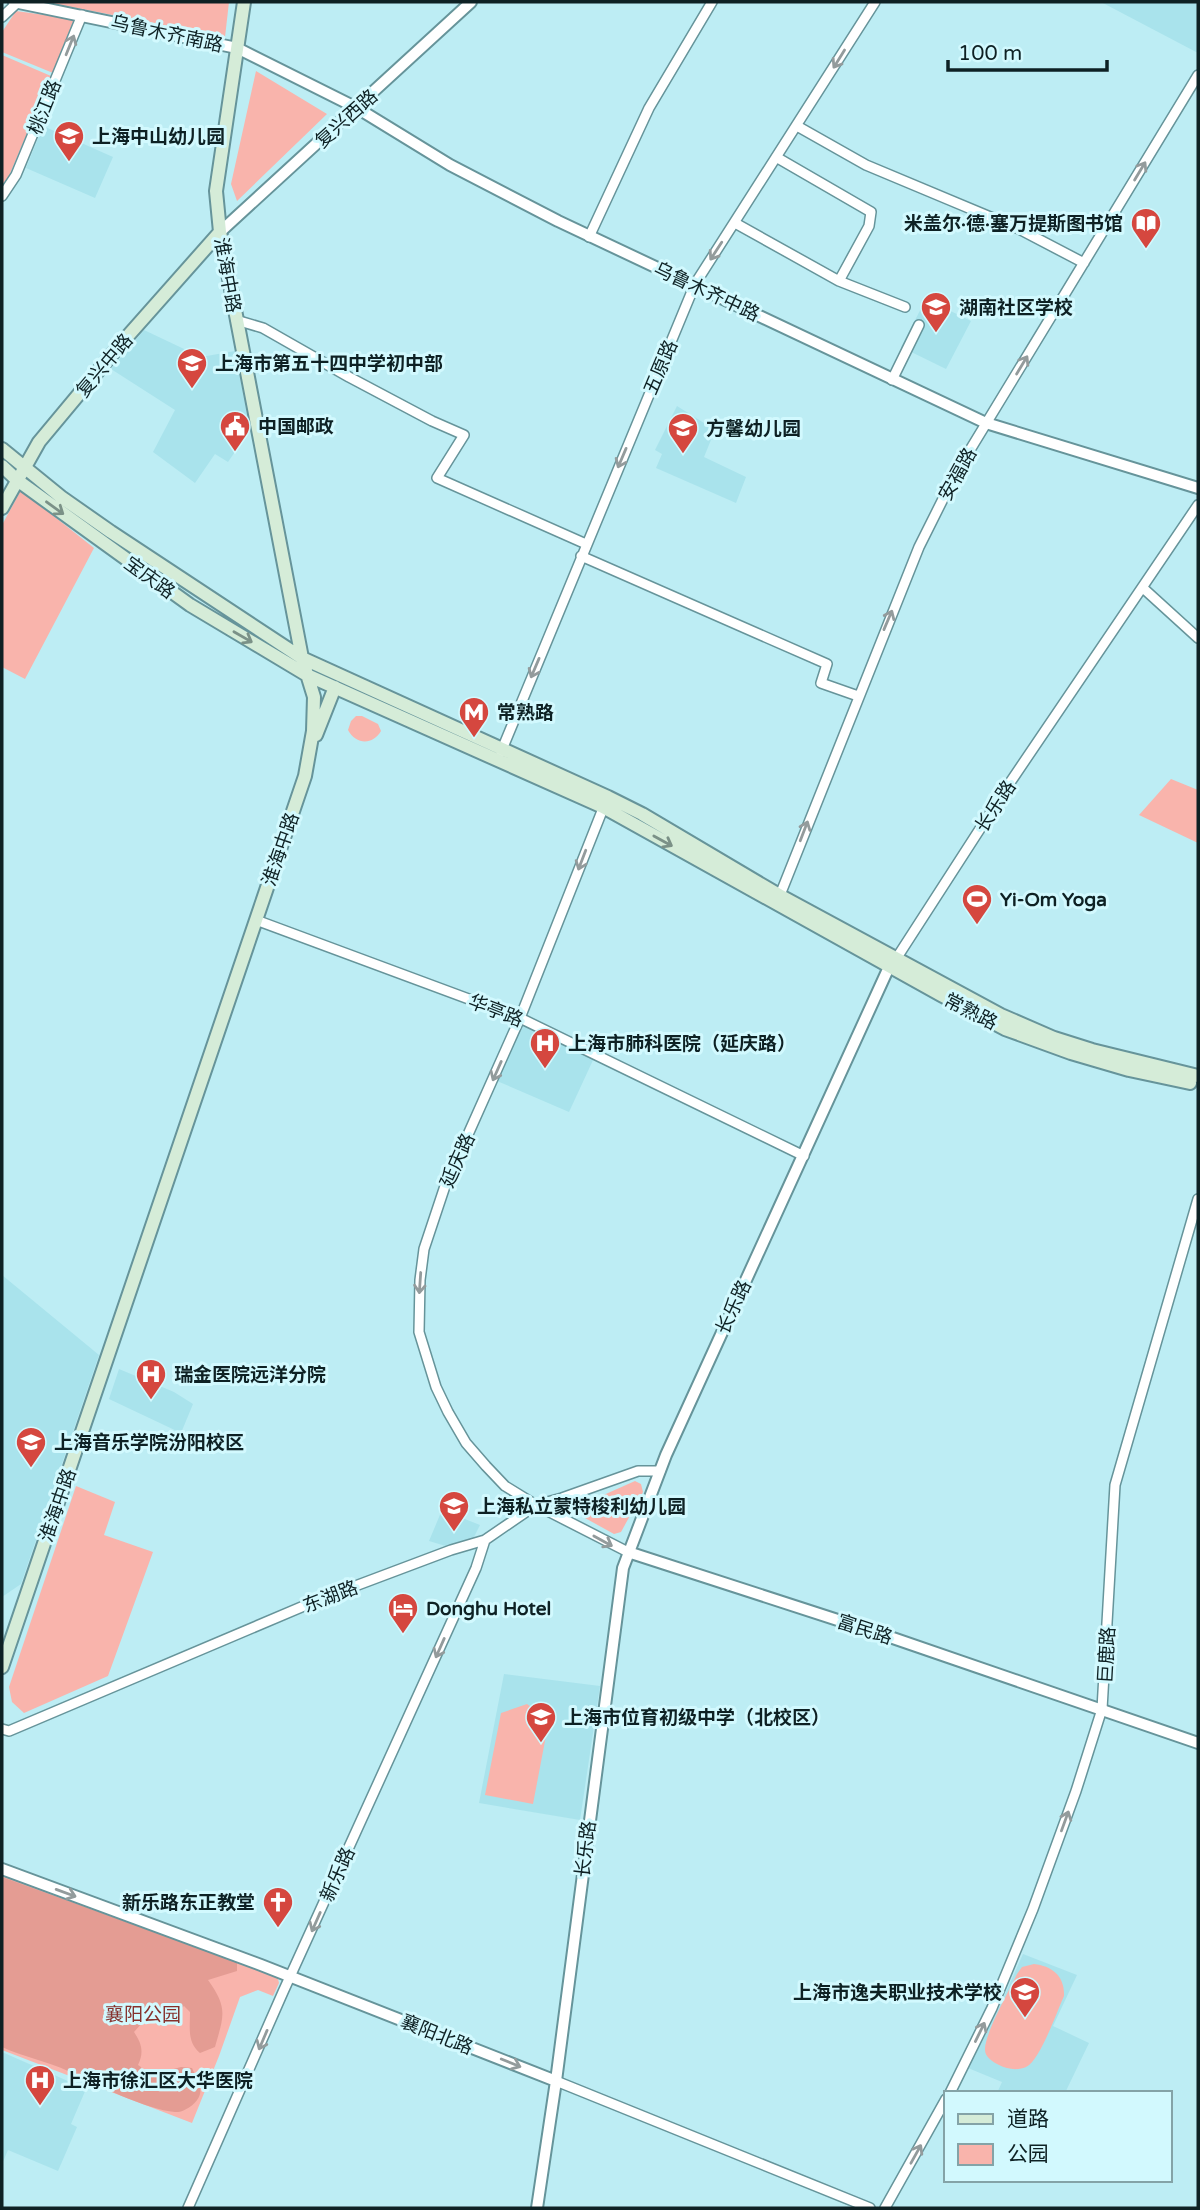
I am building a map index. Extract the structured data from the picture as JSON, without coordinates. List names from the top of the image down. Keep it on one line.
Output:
{"streets":{"main road":["淮海中路","复兴中路","宝庆路","常熟路"],"street":["乌鲁木齐南路","桃江路","复兴西路","乌鲁木齐中路","五原路","安福路","长乐路","华亭路","延庆路","东湖路","富民路","巨鹿路","新乐路","襄阳北路"]},"crossings":[["乌鲁木齐南路","桃江路"],["乌鲁木齐南路","淮海中路"],["乌鲁木齐南路","乌鲁木齐中路"],["复兴西路","淮海中路"],["复兴西路","乌鲁木齐中路"],["复兴西路","复兴中路"],["淮海中路","乌鲁木齐中路"],["淮海中路","复兴中路"],["淮海中路","宝庆路"],["淮海中路","华亭路"],["淮海中路","常熟路"],["乌鲁木齐中路","五原路"],["乌鲁木齐中路","安福路"],["复兴中路","宝庆路"],["五原路","常熟路"],["安福路","常熟路"],["宝庆路","常熟路"],["长乐路","华亭路"],["长乐路","常熟路"],["长乐路","东湖路"],["长乐路","富民路"],["长乐路","襄阳北路"],["华亭路","延庆路"],["常熟路","延庆路"],["延庆路","东湖路"],["延庆路","富民路"],["东湖路","富民路"],["东湖路","新乐路"],["富民路","巨鹿路"],["新乐路","襄阳北路"]],"one_way":["桃江路","五原路","安福路","延庆路","巨鹿路","新乐路","襄阳北路"],"parks":["襄阳公园"],"places":{"school or university":["上海中山幼儿园","湖南社区学校","上海市第五十四中学初中部","方馨幼儿园","上海音乐学院汾阳校区","上海私立蒙特梭利幼儿园","上海市位育初级中学（北校区）","上海市逸夫职业技术学校"],"library":["米盖尔·德·塞万提斯图书馆"],"public building":["中国邮政"],"metro station":["常熟路"],"sports":["Yi-Om Yoga"],"hospital":["上海市肺科医院（延庆路）","瑞金医院远洋分院","上海市徐汇区大华医院"],"hotel":["Donghu Hotel"],"church":["新乐路东正教堂"]},"legend":["道路","公园"],"scale_bar":"100 m"}
